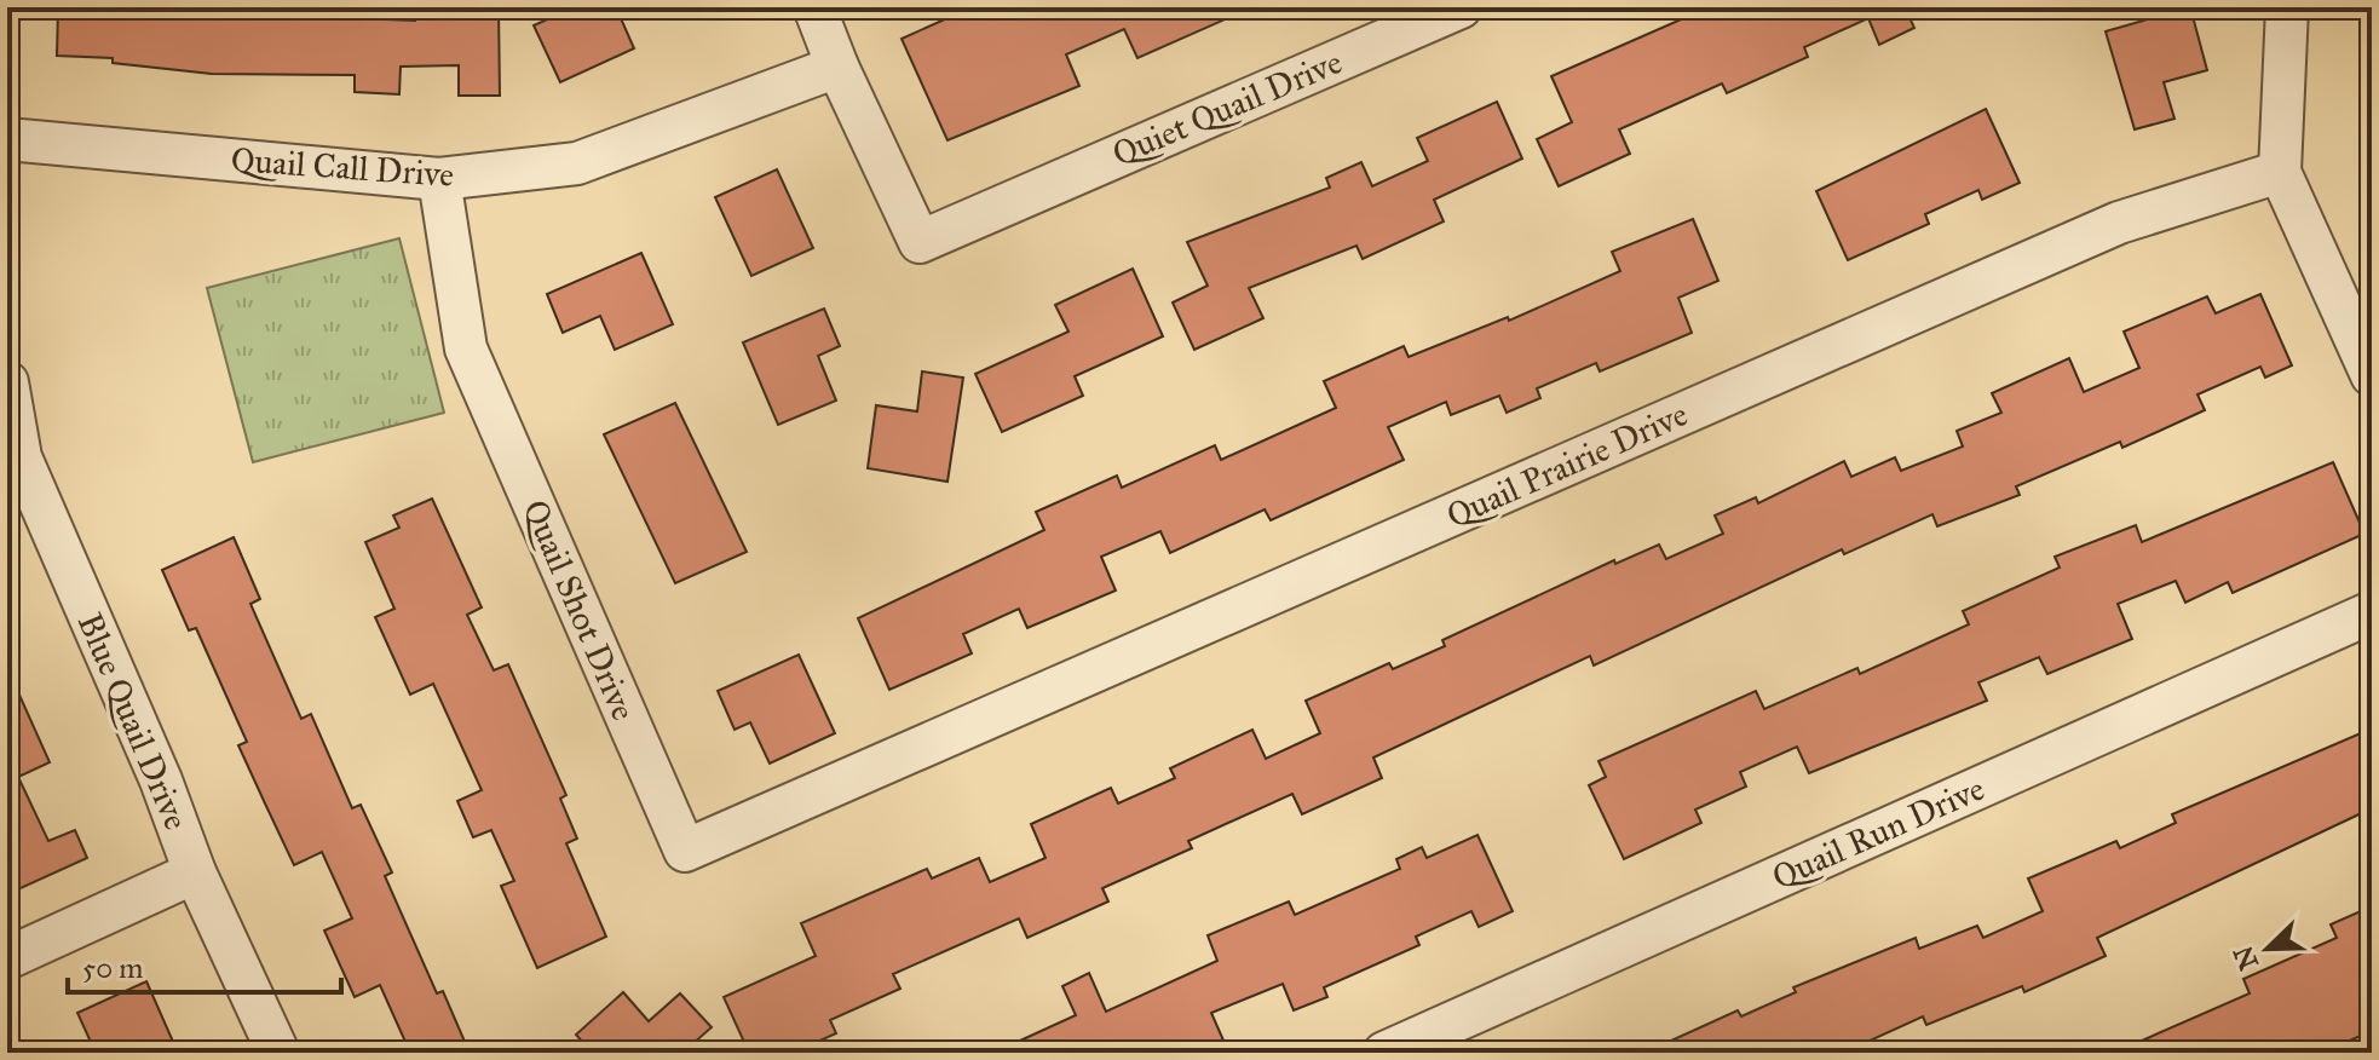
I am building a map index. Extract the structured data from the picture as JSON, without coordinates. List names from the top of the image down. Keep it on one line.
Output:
{"streets":{"street":["Quiet Quail Drive","Quail Call Drive","Quail Prairie Drive","Quail Shot Drive","Blue Quail Drive","Quail Run Drive"]},"crossings":[["Quiet Quail Drive","Quail Call Drive"],["Quail Call Drive","Quail Shot Drive"],["Quail Prairie Drive","Quail Shot Drive"]],"scale_bar":"50 m","north":"bottom left"}
